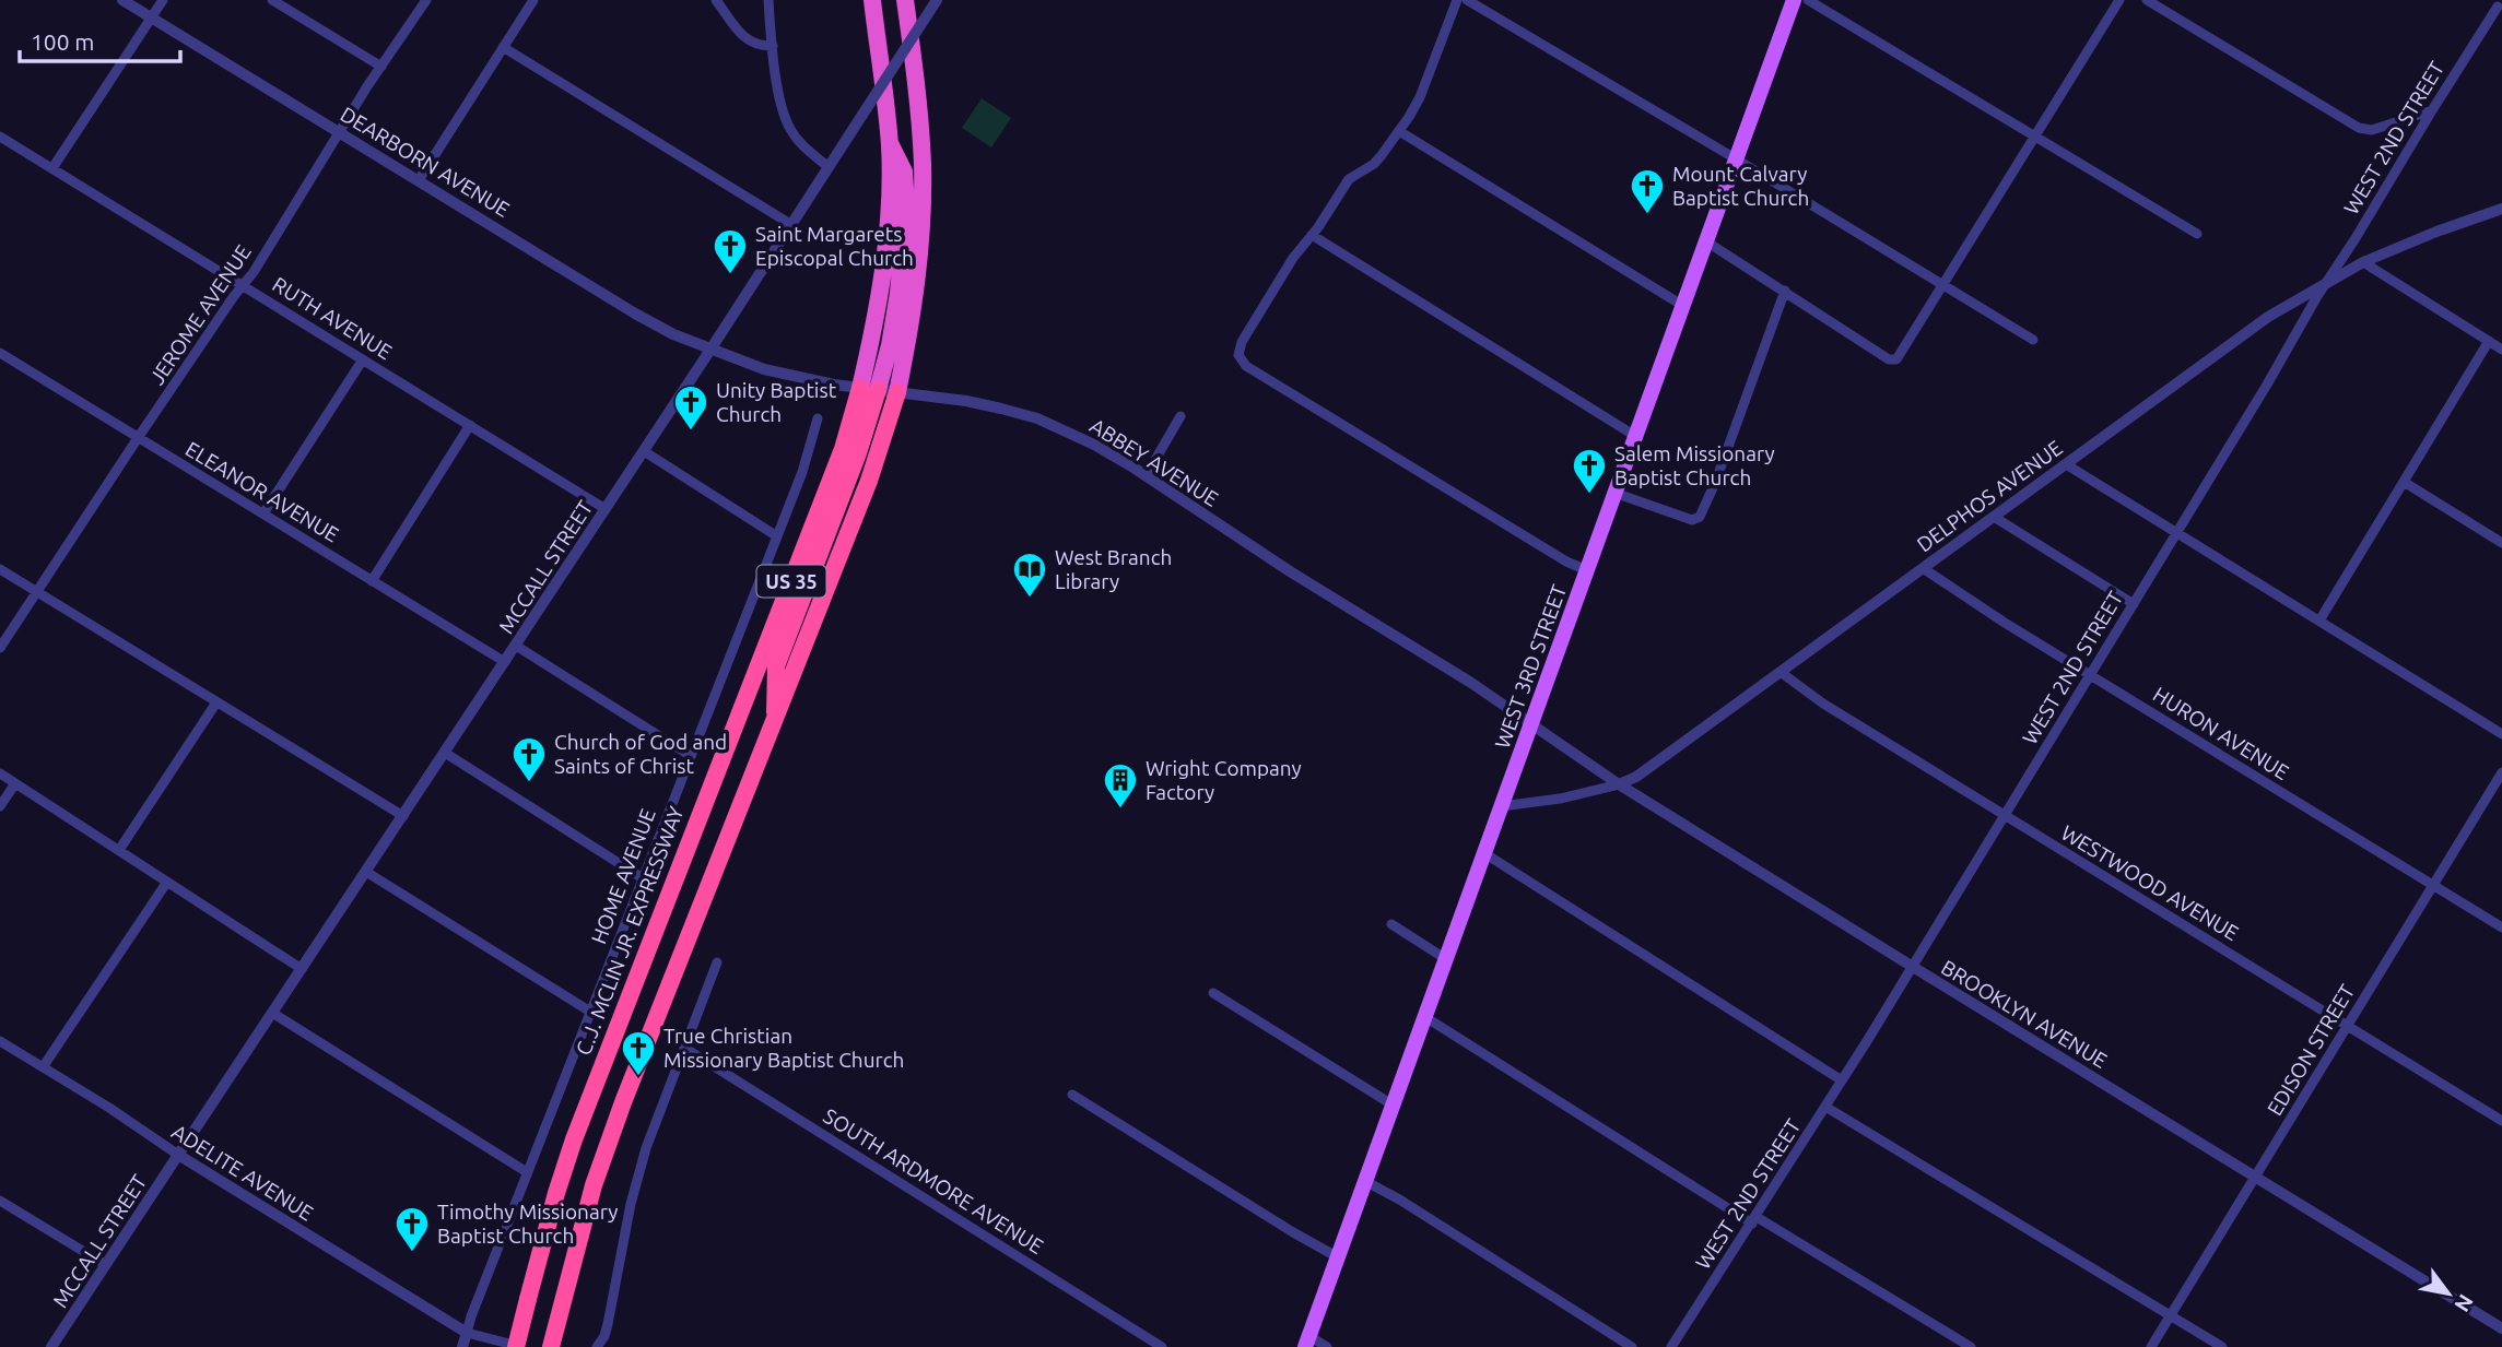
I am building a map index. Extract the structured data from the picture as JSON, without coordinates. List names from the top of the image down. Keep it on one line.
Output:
{"streets":{"highway":["US 35","C.J. MCLIN JR. EXPRESSWAY"],"main road":["WEST 3RD STREET"],"street":["WEST 2ND STREET","DEARBORN AVENUE","JEROME AVENUE","RUTH AVENUE","ABBEY AVENUE","ELEANOR AVENUE","DELPHOS AVENUE","MCCALL STREET","HURON AVENUE","HOME AVENUE","WESTWOOD AVENUE","BROOKLYN AVENUE","EDISON STREET","ADELITE AVENUE","SOUTH ARDMORE AVENUE"]},"crossings":[["WEST 2ND STREET","DELPHOS AVENUE"],["WEST 2ND STREET","HURON AVENUE"],["WEST 2ND STREET","WESTWOOD AVENUE"],["WEST 2ND STREET","BROOKLYN AVENUE"],["DEARBORN AVENUE","JEROME AVENUE"],["DEARBORN AVENUE","ABBEY AVENUE"],["DEARBORN AVENUE","MCCALL STREET"],["JEROME AVENUE","RUTH AVENUE"],["JEROME AVENUE","ELEANOR AVENUE"],["RUTH AVENUE","MCCALL STREET"],["ABBEY AVENUE","MCCALL STREET"],["ABBEY AVENUE","US 35"],["ABBEY AVENUE","WEST 3RD STREET"],["ABBEY AVENUE","C.J. MCLIN JR. EXPRESSWAY"],["ABBEY AVENUE","BROOKLYN AVENUE"],["ELEANOR AVENUE","MCCALL STREET"],["DELPHOS AVENUE","WEST 3RD STREET"],["DELPHOS AVENUE","HURON AVENUE"],["DELPHOS AVENUE","WESTWOOD AVENUE"],["DELPHOS AVENUE","BROOKLYN AVENUE"],["MCCALL STREET","ADELITE AVENUE"],["WEST 3RD STREET","BROOKLYN AVENUE"],["HURON AVENUE","EDISON STREET"],["HOME AVENUE","ADELITE AVENUE"],["WESTWOOD AVENUE","EDISON STREET"],["BROOKLYN AVENUE","EDISON STREET"]],"places":{"church":["Mount Calvary Baptist Church","Saint Margarets Episcopal Church","Unity Baptist Church","Salem Missionary Baptist Church","Church of God and Saints of Christ","True Christian Missionary Baptist Church","Timothy Missionary Baptist Church"],"library":["West Branch Library"],"building":["Wright Company Factory"]},"scale_bar":"100 m","north":"bottom right"}
